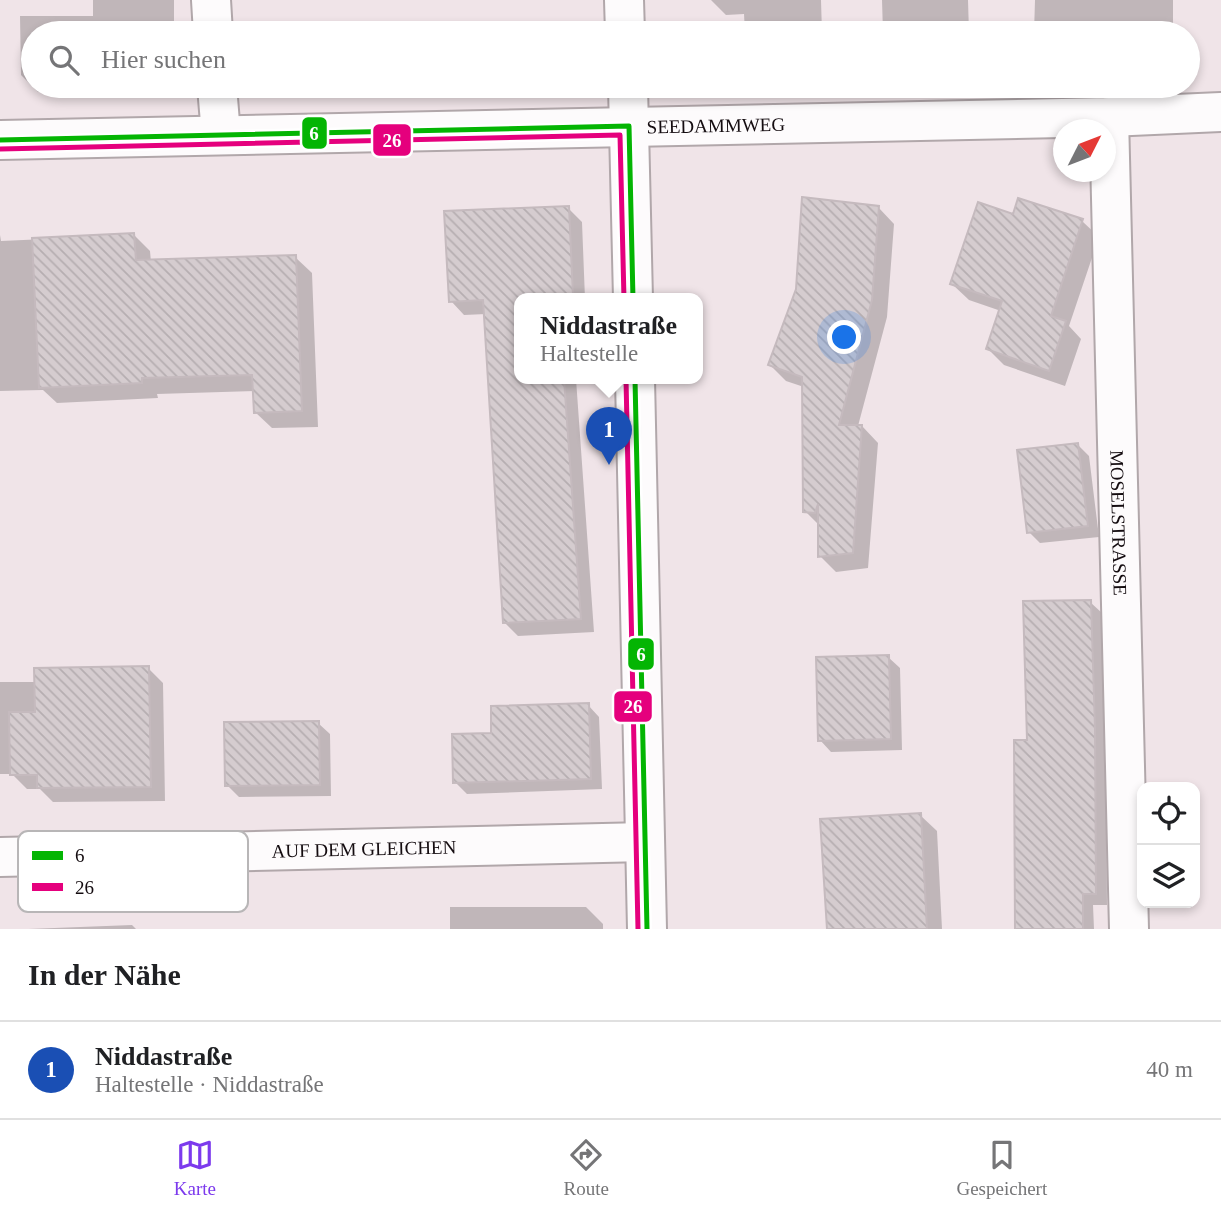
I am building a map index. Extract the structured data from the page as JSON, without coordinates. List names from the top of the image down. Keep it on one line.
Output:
{"streets":{"street":["SEEDAMMWEG","MOSELSTRASSE","AUF DEM GLEICHEN"]},"crossings":[["SEEDAMMWEG","MOSELSTRASSE"]],"lines":["transit line 6","transit line 26"],"legend":["6","26"],"north":"top right","page":{"search":"Hier suchen","popup":["Niddastraße","Haltestelle"],"pins":"1","heading":"In der Nähe","list":[{"mark":"1","name":"Niddastraße","note":"Haltestelle · Niddastraße","value":"40 m"}],"nav":["Karte","Route","Gespeichert"]}}
